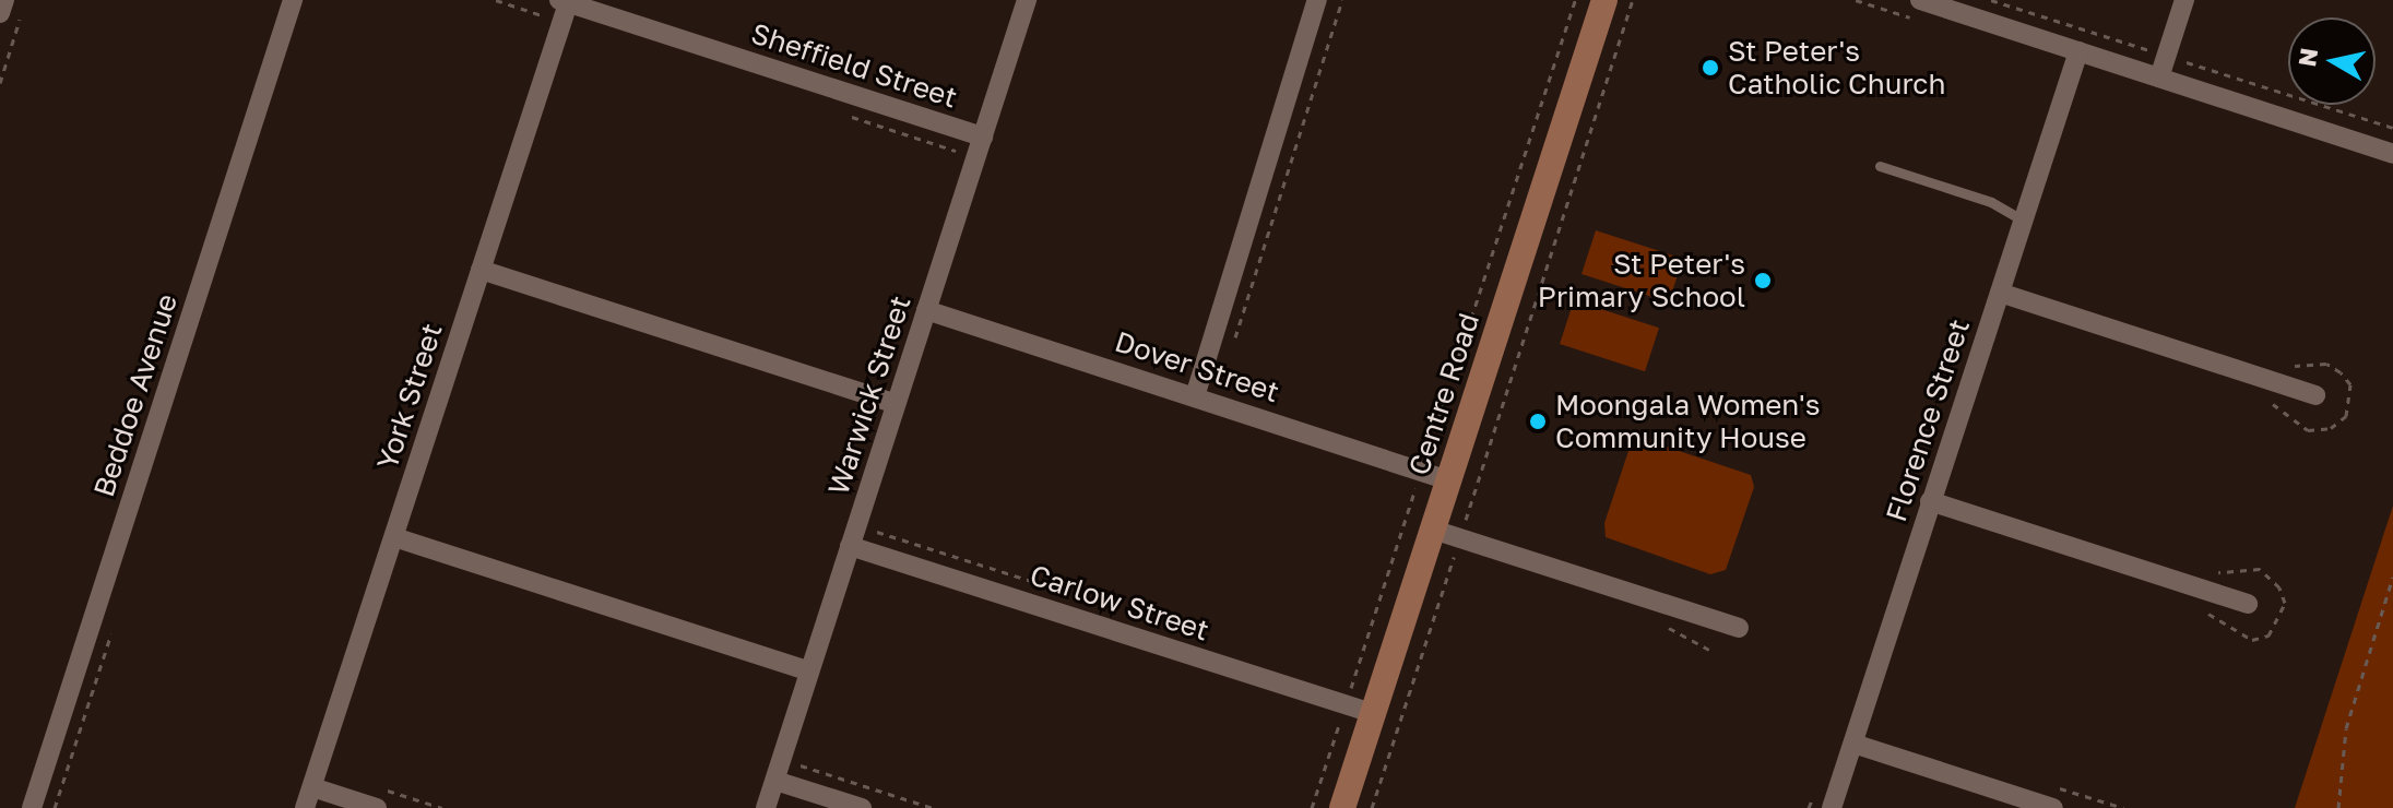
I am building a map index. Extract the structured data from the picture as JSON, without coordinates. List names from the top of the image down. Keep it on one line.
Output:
{"streets":{"main road":["Centre Road"],"street":["Sheffield Street","Dover Street","Beddoe Avenue","Warwick Street","York Street","Florence Street","Carlow Street"]},"crossings":[["Sheffield Street","Warwick Street"],["Sheffield Street","York Street"],["Dover Street","Centre Road"],["Dover Street","Warwick Street"],["Centre Road","Carlow Street"],["Warwick Street","Carlow Street"]],"places":["St Peter's Catholic Church","St Peter's Primary School","Moongala Women's Community House"],"north":"left"}
